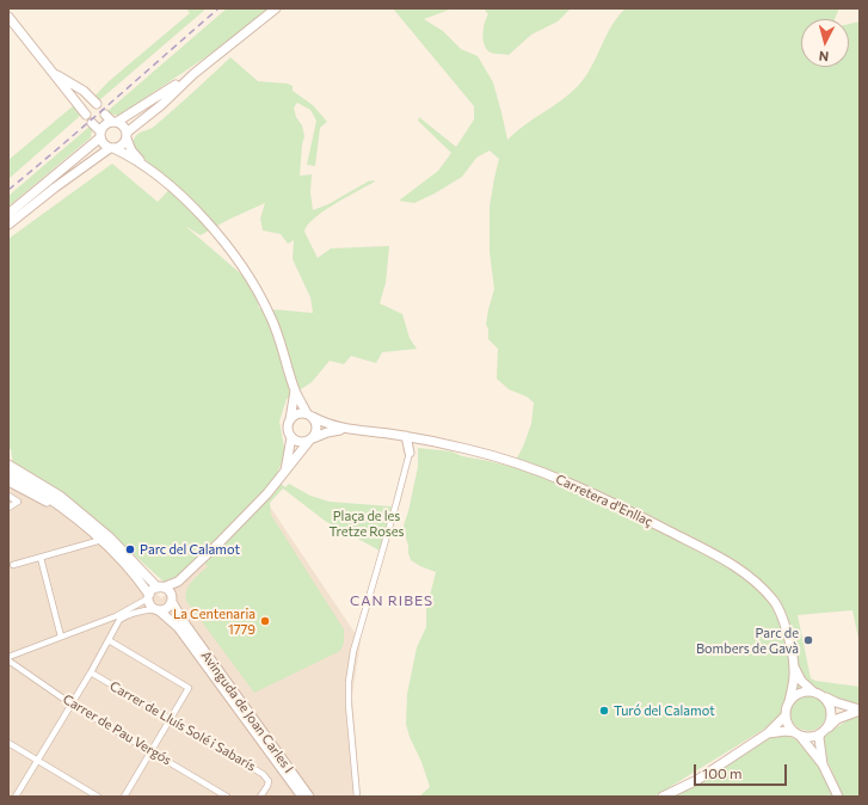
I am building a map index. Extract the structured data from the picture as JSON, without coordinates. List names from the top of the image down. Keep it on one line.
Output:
{"streets":{"street":["Carretera d'Enllaç","Avinguda de Joan Carles I","Carrer de Lluís Solé i Sabarís","Carrer de Pau Vergós"]},"districts":["CAN RIBES"],"parks":["Plaça de les Tretze Roses"],"places":["Parc del Calamot","La Centenaria 1779","Parc de Bombers de Gavà","Turó del Calamot"],"scale_bar":"100 m","north":"bottom"}
